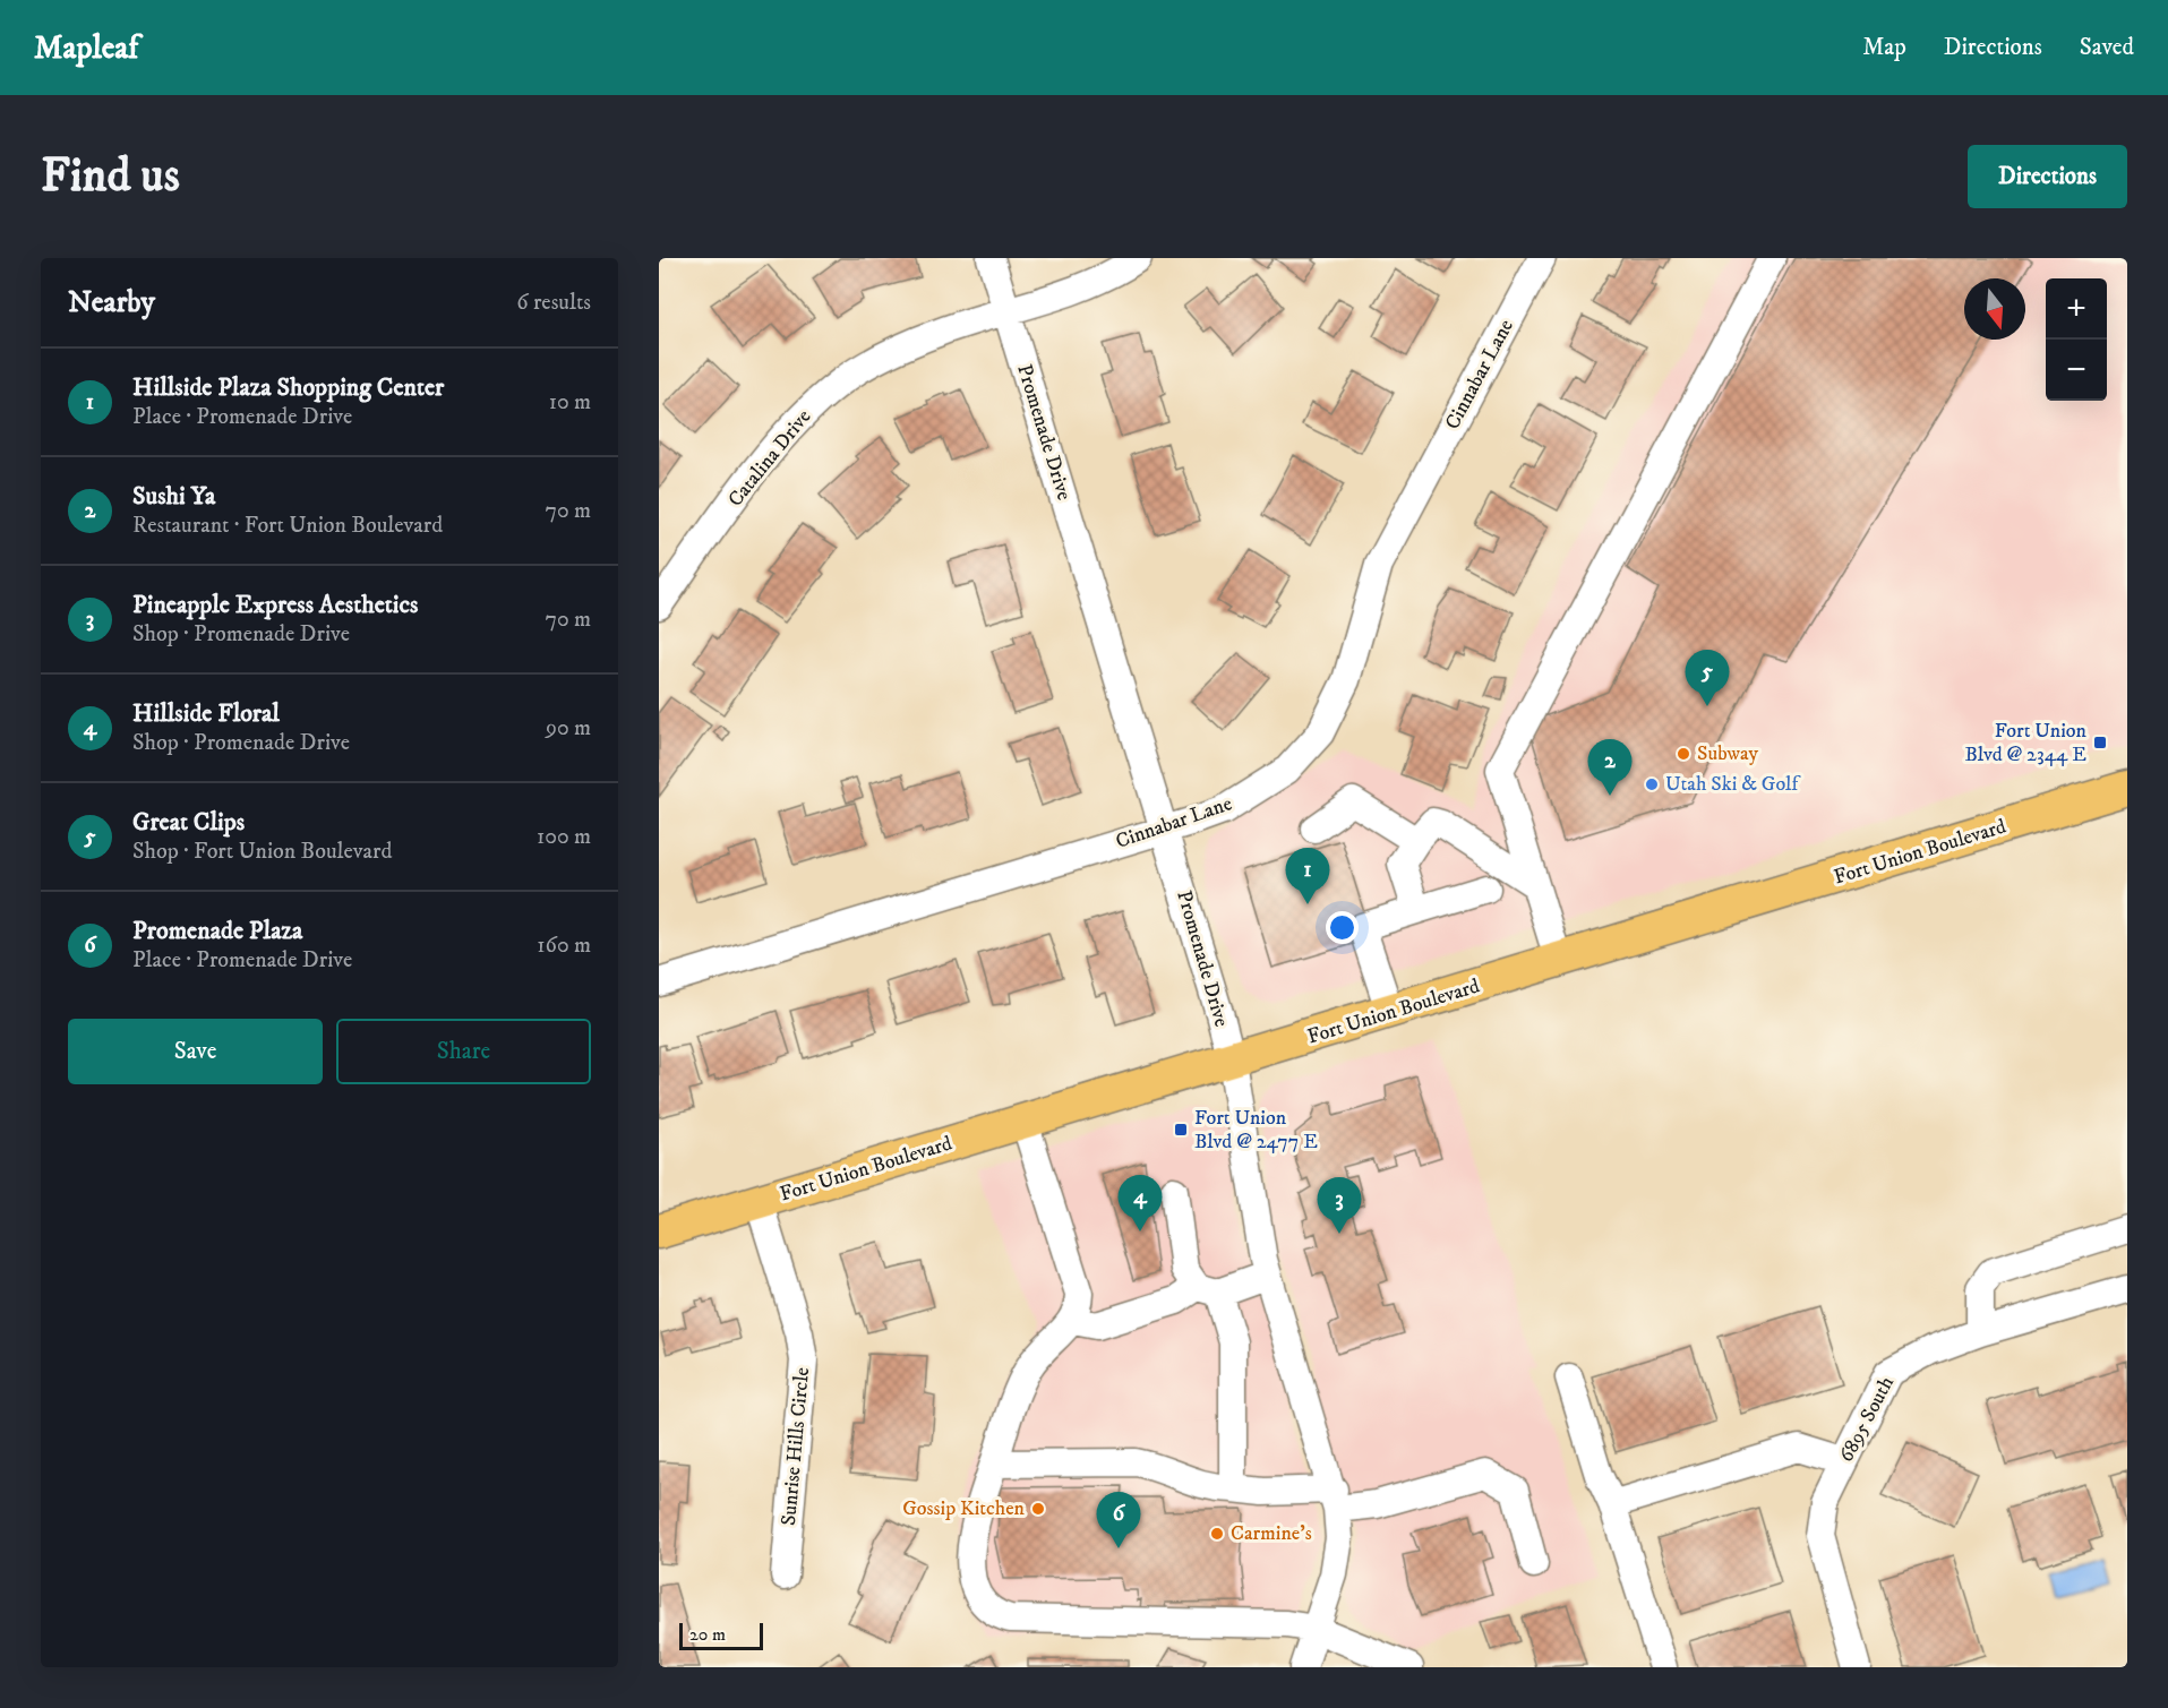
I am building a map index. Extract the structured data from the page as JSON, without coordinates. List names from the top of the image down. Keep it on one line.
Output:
{"streets":{"main road":["Fort Union Boulevard"],"street":["Cinnabar Lane","Promenade Drive","Catalina Drive","6895 South","Sunrise Hills Circle"]},"crossings":[["Cinnabar Lane","Promenade Drive"],["Promenade Drive","Catalina Drive"],["Promenade Drive","Fort Union Boulevard"],["Fort Union Boulevard","Sunrise Hills Circle"]],"places":{"transit":["Fort Union Blvd @ 2344 E","Fort Union Blvd @ 2477 E"],"other":["Subway","Utah Ski & Golf","Gossip Kitchen","Carmine's"]},"scale_bar":"20 m","north":"bottom","page":{"header":"Mapleaf","nav":["Map","Directions","Saved"],"buttons":["Directions",["Save","Share"]],"title":"Find us","heading":["Nearby","6 results"],"map_buttons":["+","−"],"list":[{"mark":"1","name":"Hillside Plaza Shopping Center","note":"Place · Promenade Drive","value":"10 m"},{"mark":"2","name":"Sushi Ya","note":"Restaurant · Fort Union Boulevard","value":"70 m"},{"mark":"3","name":"Pineapple Express Aesthetics","note":"Shop · Promenade Drive","value":"70 m"},{"mark":"4","name":"Hillside Floral","note":"Shop · Promenade Drive","value":"90 m"},{"mark":"5","name":"Great Clips","note":"Shop · Fort Union Boulevard","value":"100 m"},{"mark":"6","name":"Promenade Plaza","note":"Place · Promenade Drive","value":"160 m"}],"pins":["5","2","1","4","3","6"],"scale":"20 m"}}
